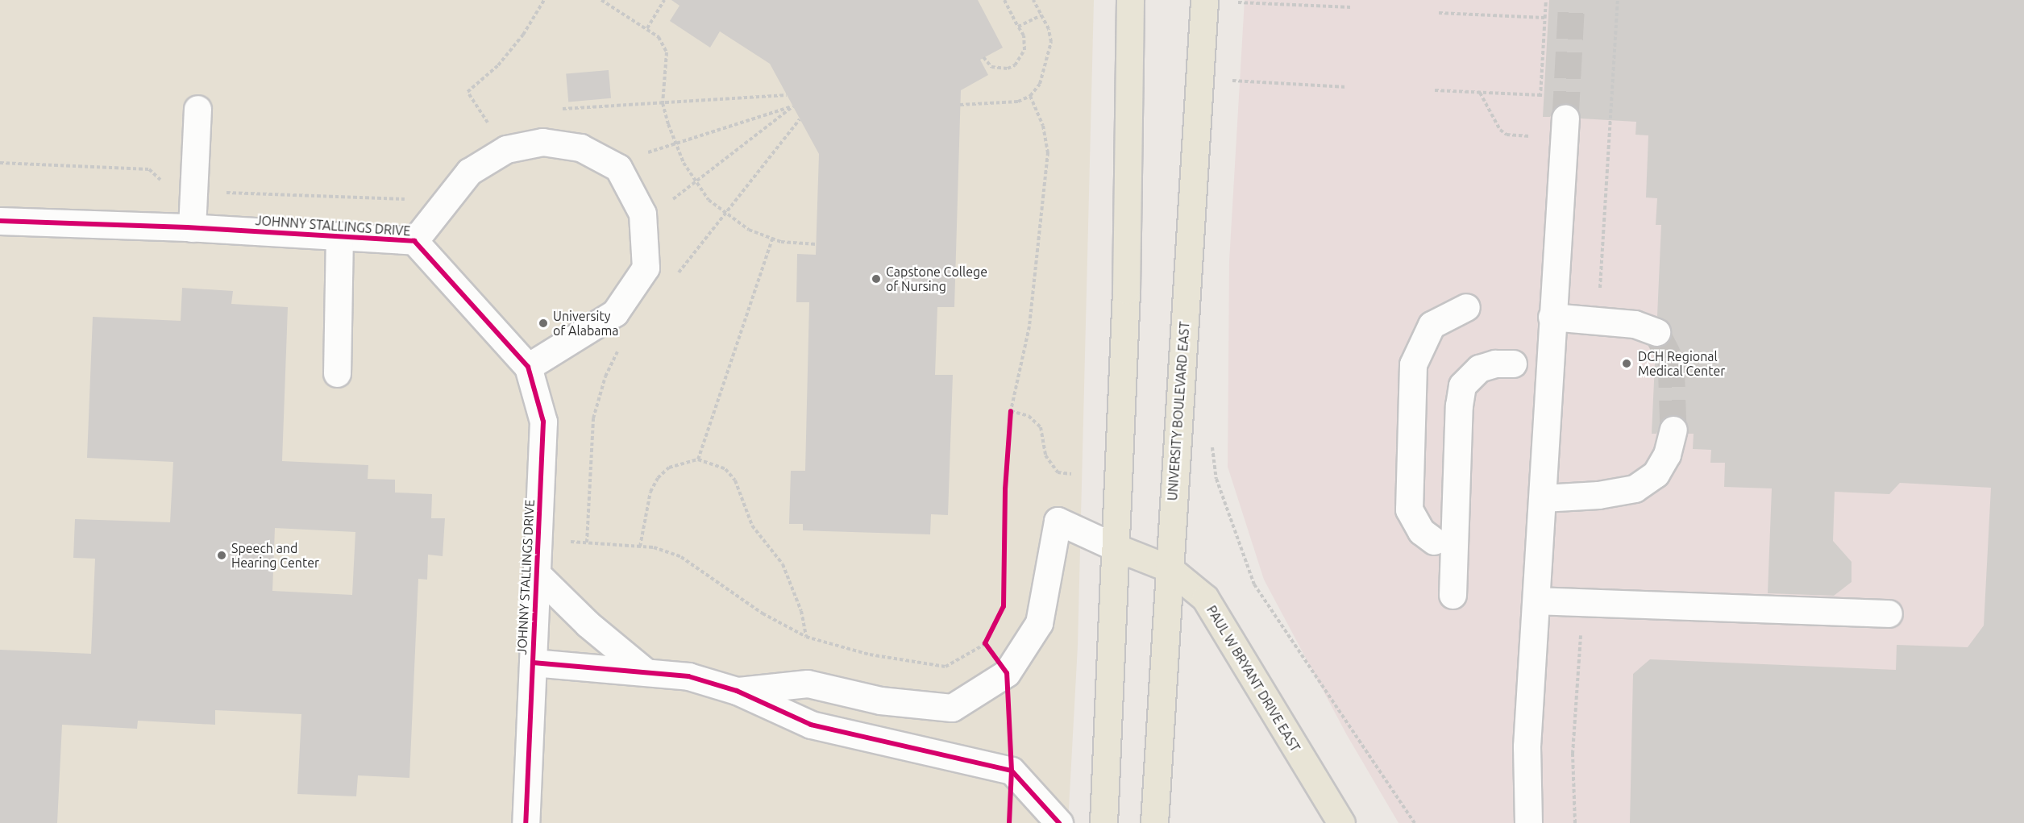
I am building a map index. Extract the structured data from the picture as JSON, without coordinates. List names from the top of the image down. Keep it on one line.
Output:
{"streets":{"main road":["UNIVERSITY BOULEVARD EAST","PAUL W BRYANT DRIVE EAST"],"street":["JOHNNY STALLINGS DRIVE"]},"crossings":[["UNIVERSITY BOULEVARD EAST","PAUL W BRYANT DRIVE EAST"]],"places":["Capstone College of Nursing","University of Alabama","DCH Regional Medical Center","Speech and Hearing Center"]}
